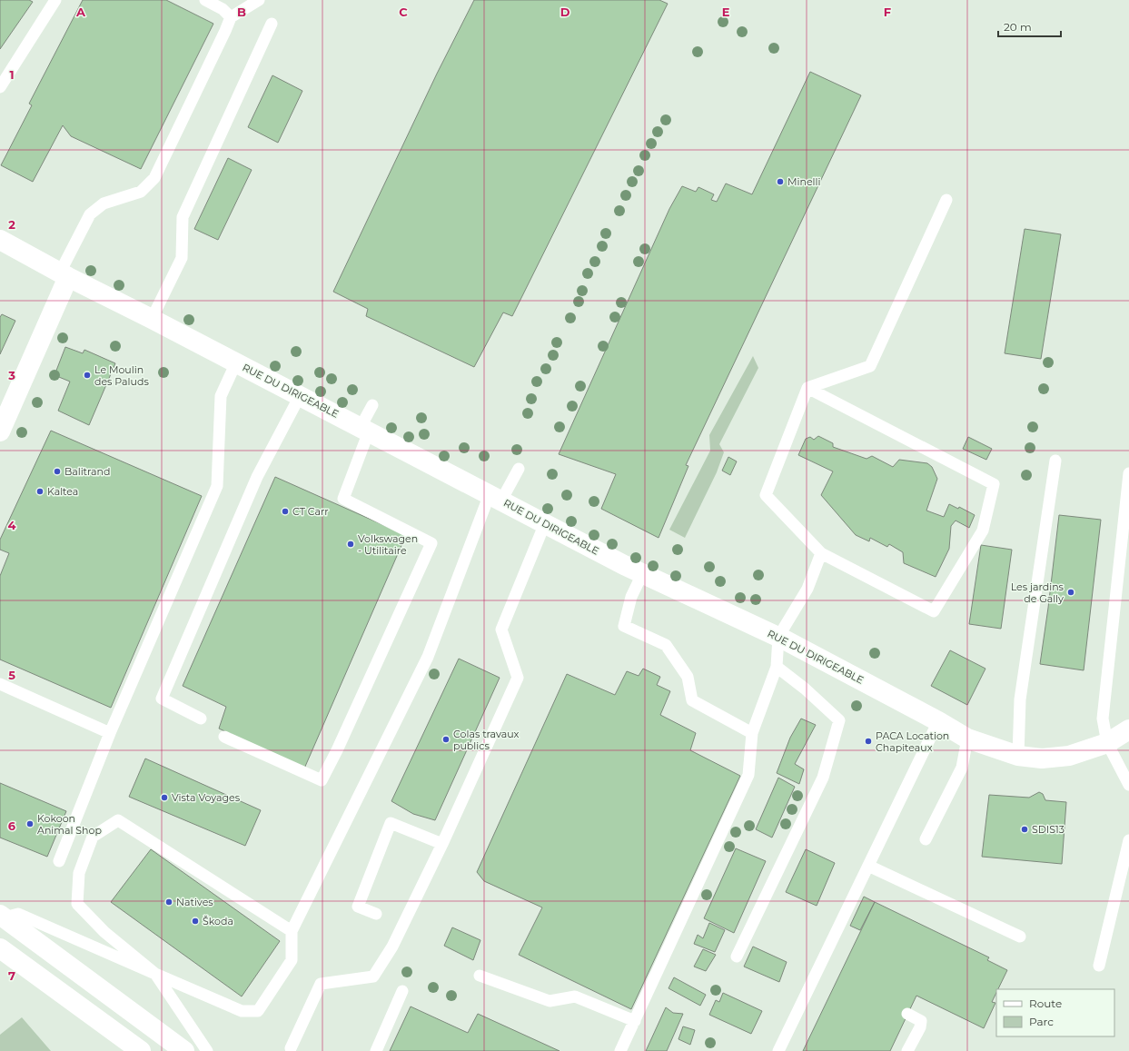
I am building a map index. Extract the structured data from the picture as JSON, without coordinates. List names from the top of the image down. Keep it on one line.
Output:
{"streets":{"street":["RUE DU DIRIGEABLE"]},"places":["Minelli","Le Moulin des Paluds","Balitrand","Kaltea","CT Carr","Volkswagen - Utilitaire","Les jardins de Gally","Colas travaux publics","PACA Location Chapiteaux","Vista Voyages","Kokoon Animal Shop","SDIS13","Natives","Škoda"],"legend":["Route","Parc"],"scale_bar":"20 m","grid":{"columns":["A","B","C","D","E","F"],"rows":["1","2","3","4","5","6","7"]}}
